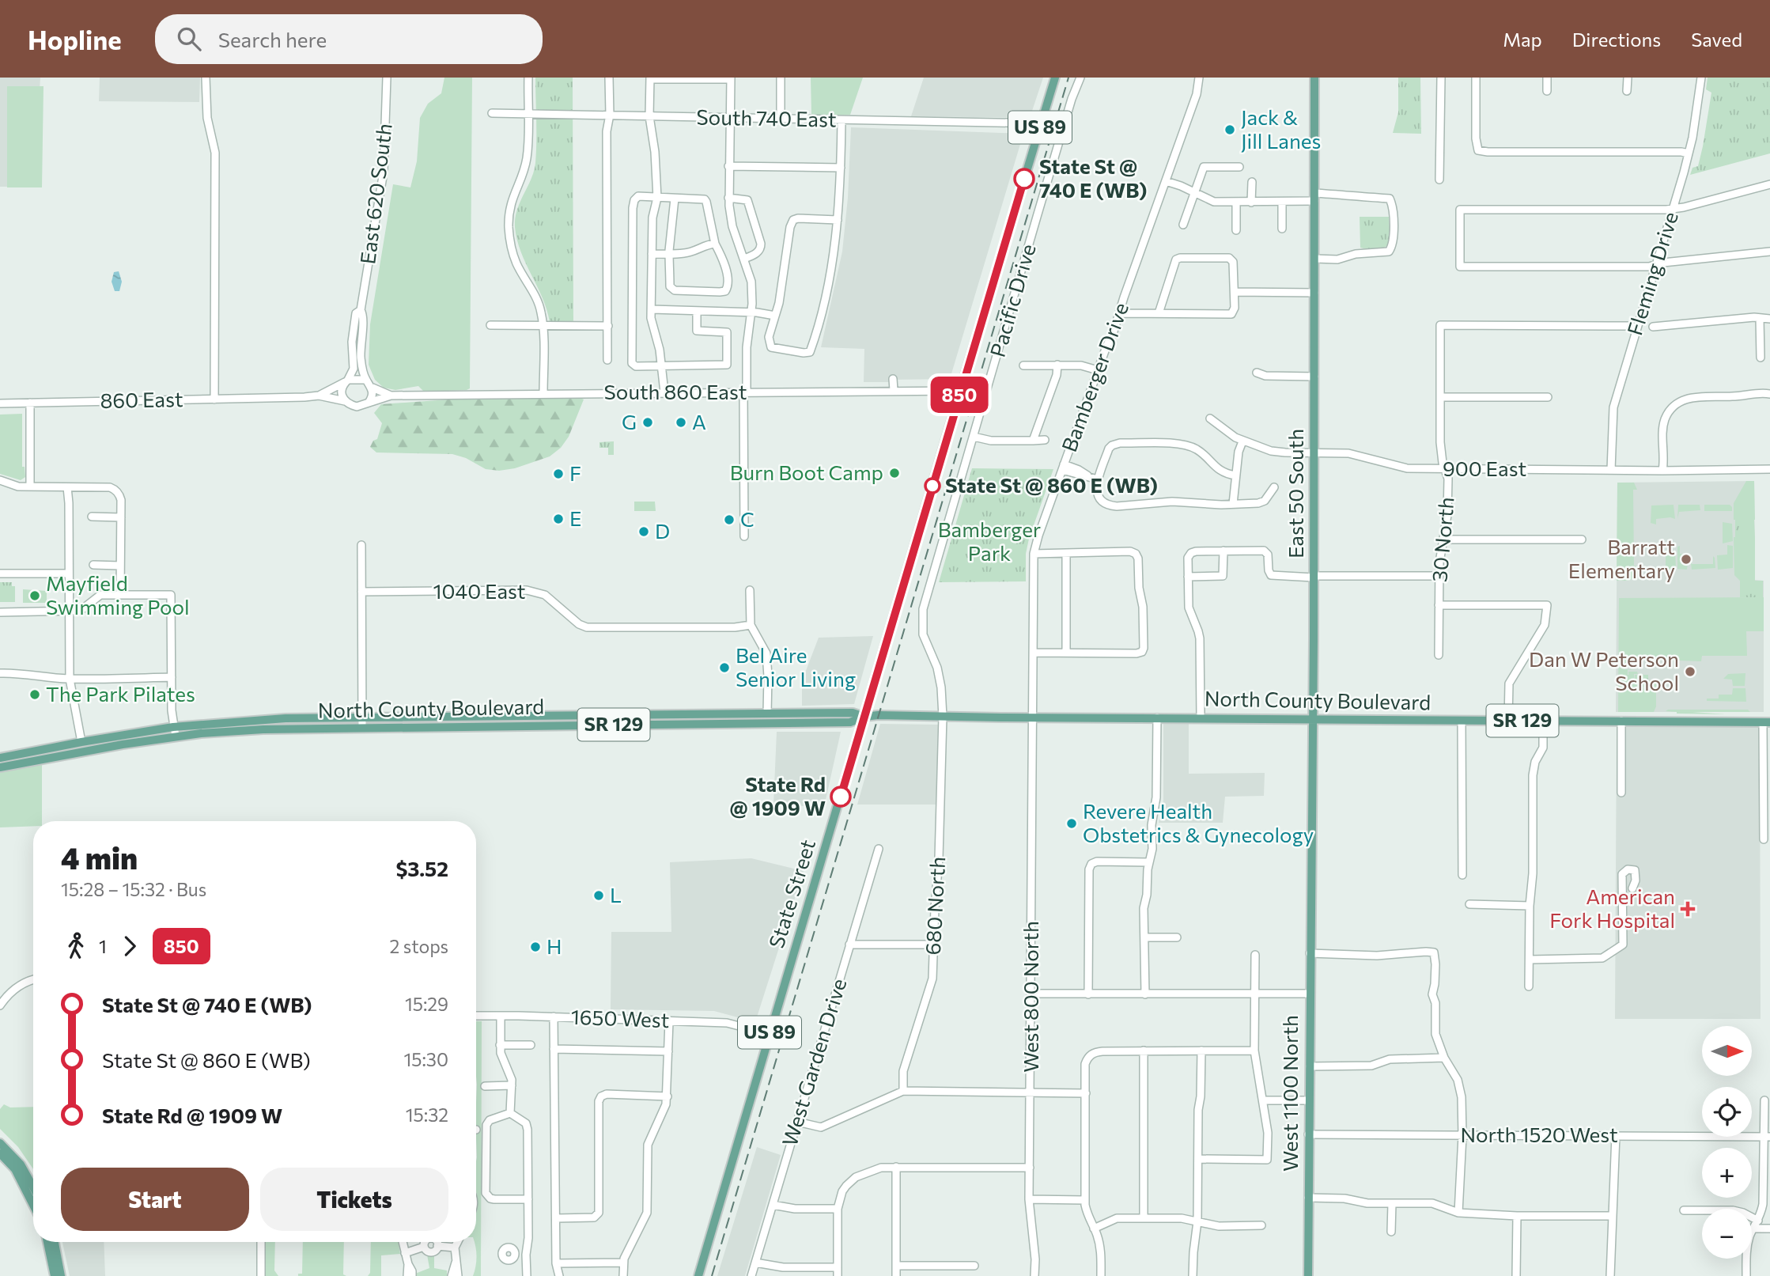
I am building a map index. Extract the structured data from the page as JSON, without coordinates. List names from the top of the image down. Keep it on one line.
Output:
{"streets":{"main road":["US 89","East 50 South","North County Boulevard","SR 129","State Street","West 1100 North"],"street":["South 740 East","East 620 South","Fleming Drive","Pacific Drive","Bamberger Drive","South 860 East","860 East","900 East","30 North","1040 East","680 North","West 800 North","1650 West","West Garden Drive","North 1520 West"]},"crossings":[["South 740 East","State Street"],["East 620 South","South 860 East"],["Fleming Drive","900 East"],["Fleming Drive","30 North"],["Pacific Drive","North County Boulevard"],["Pacific Drive","680 North"],["Bamberger Drive","North County Boulevard"],["Bamberger Drive","West 800 North"],["South 860 East","State Street"],["900 East","East 50 South"],["900 East","30 North"],["East 50 South","North County Boulevard"],["East 50 South","West 1100 North"],["North County Boulevard","State Street"],["North County Boulevard","680 North"],["North County Boulevard","West 800 North"],["State Street","1650 West"],["West 1100 North","North 1520 West"]],"parks":["Bamberger Park"],"places":{"other":["Jack & Jill Lanes","State St @ 740 E (WB)","G","A","Burn Boot Camp","F","State St @ 860 E (WB)","E","C","D","Barratt Elementary","Mayfield Swimming Pool","Bel Aire Senior Living","Dan W Peterson School","The Park Pilates","State Rd @ 1909 W","Revere Health Obstetrics & Gynecology","L","H"],"health":["American Fork Hospital"]},"lines":["bus line 850"],"north":"right","page":{"header":"Hopline","search":"Search here","nav":["Map","Directions","Saved"],"on_map":"850","heading":["4 min","15:28 – 15:32 · Bus","$3.52"],"legs":["1","850","2 stops"],"list":[{"name":"State St @ 740 E (WB)","value":"15:29"},{"name":"State St @ 860 E (WB)","value":"15:30"},{"name":"State Rd @ 1909 W","value":"15:32"}],"map_buttons":["+","−"],"buttons":["Start","Tickets"]}}
